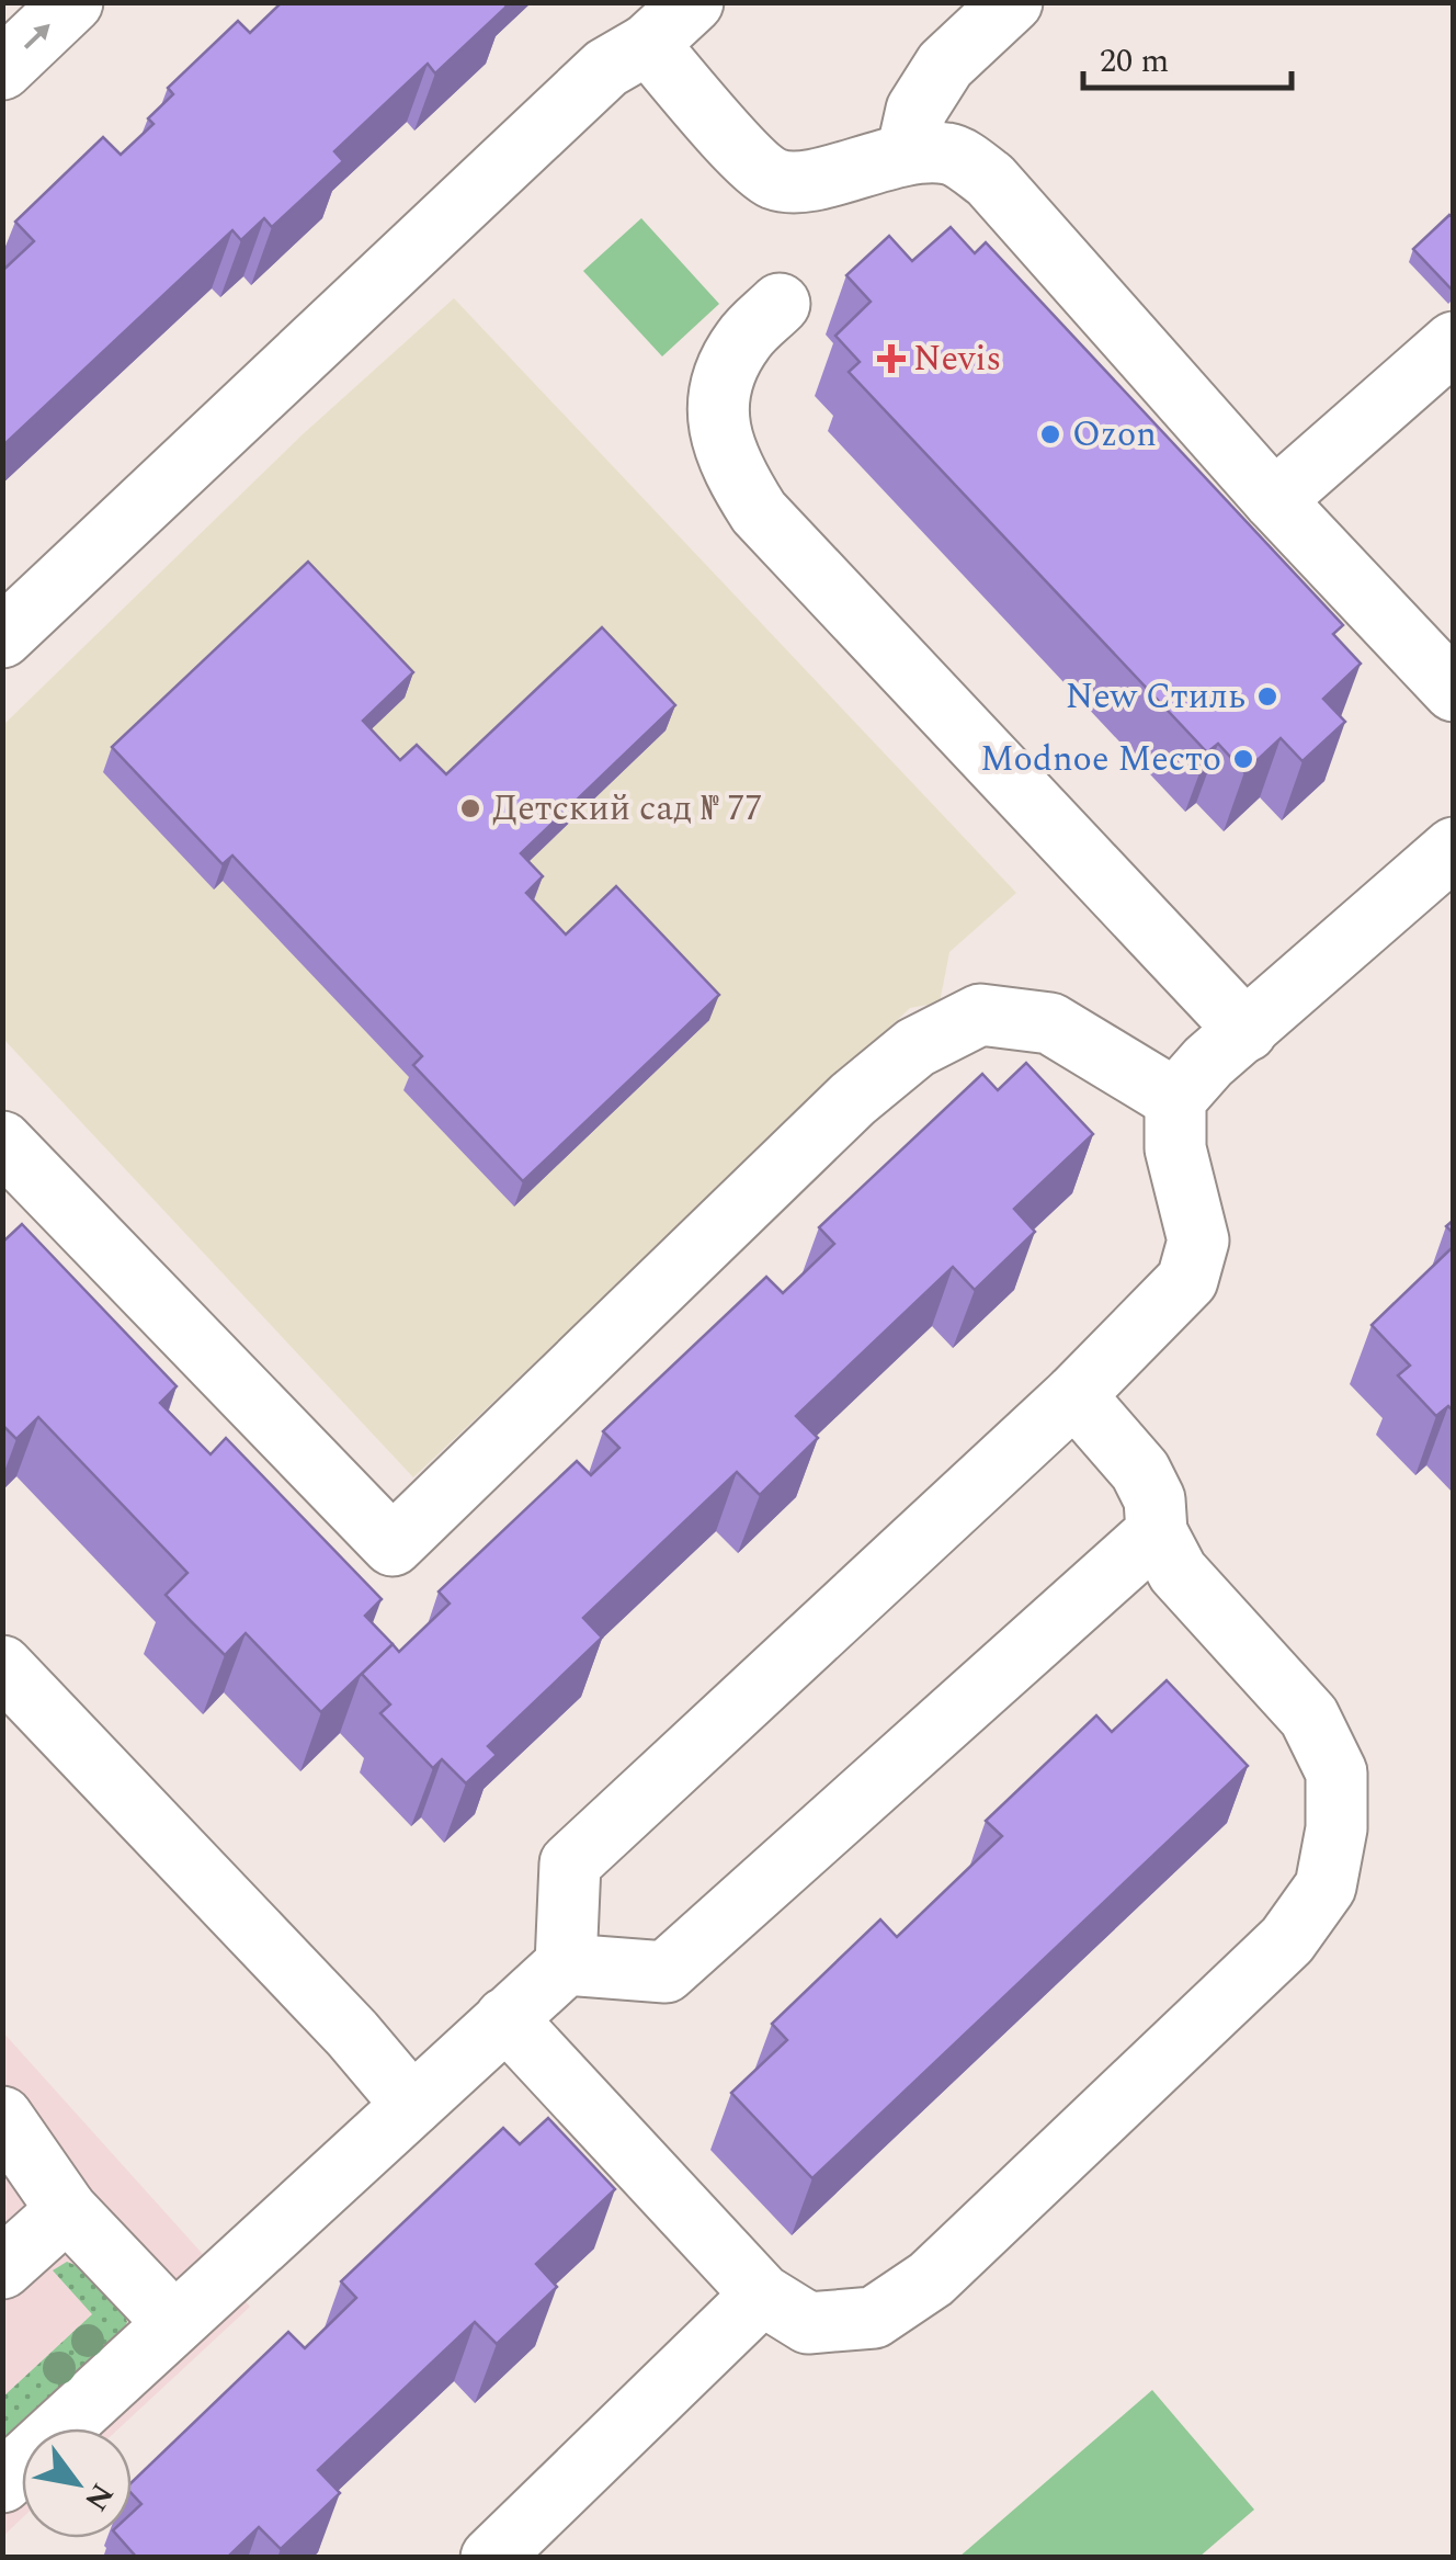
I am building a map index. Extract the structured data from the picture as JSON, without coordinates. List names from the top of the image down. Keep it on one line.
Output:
{"places":{"health":["Nevis"],"other":["Ozon","New Стиль","Modnoe Место","Детский сад № 77"]},"scale_bar":"20 m","north":"bottom right"}
